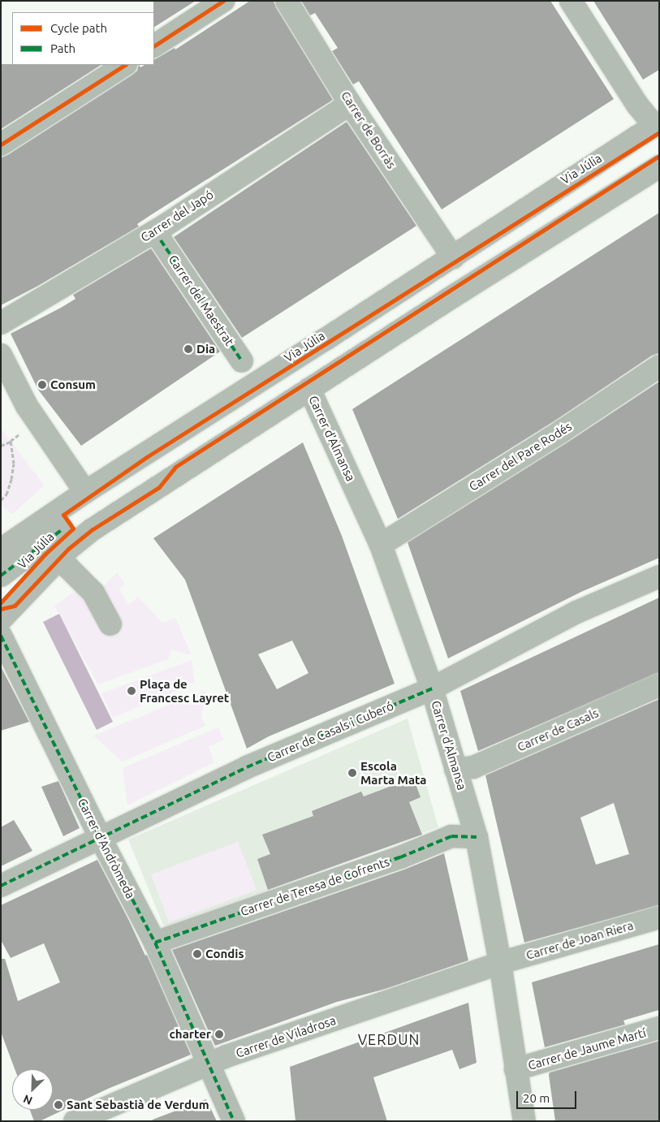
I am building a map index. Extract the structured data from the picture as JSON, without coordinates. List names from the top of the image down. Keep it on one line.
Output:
{"streets":{"street":["Carrer de Borràs","Via Júlia","Carrer del Japó","Carrer del Maestrat","Carrer d'Almansa","Carrer del Pare Rodés","Carrer de Casals","Carrer de Casals i Cuberó","Carrer d'Andròmeda","Carrer de Teresa de Cofrents","Carrer de Joan Riera","Carrer de Viladrosa","Carrer de Jaume Martí"]},"crossings":[["Carrer de Borràs","Via Júlia"],["Carrer de Borràs","Carrer del Japó"],["Via Júlia","Carrer d'Almansa"],["Carrer d'Almansa","Carrer del Pare Rodés"],["Carrer d'Almansa","Carrer de Casals"],["Carrer d'Almansa","Carrer de Casals i Cuberó"],["Carrer d'Almansa","Carrer de Teresa de Cofrents"],["Carrer d'Almansa","Carrer de Joan Riera"],["Carrer d'Almansa","Carrer de Viladrosa"],["Carrer d'Almansa","Carrer de Jaume Martí"],["Carrer de Casals i Cuberó","Carrer d'Andròmeda"],["Carrer d'Andròmeda","Carrer de Teresa de Cofrents"],["Carrer d'Andròmeda","Carrer de Viladrosa"],["Carrer de Joan Riera","Carrer de Viladrosa"]],"districts":["VERDUN"],"places":["Dia","Consum","Plaça de Francesc Layret","Escola Marta Mata","Condis","charter","Sant Sebastià de Verdum"],"legend":["Cycle path","Path"],"scale_bar":"20 m","north":"bottom left"}
